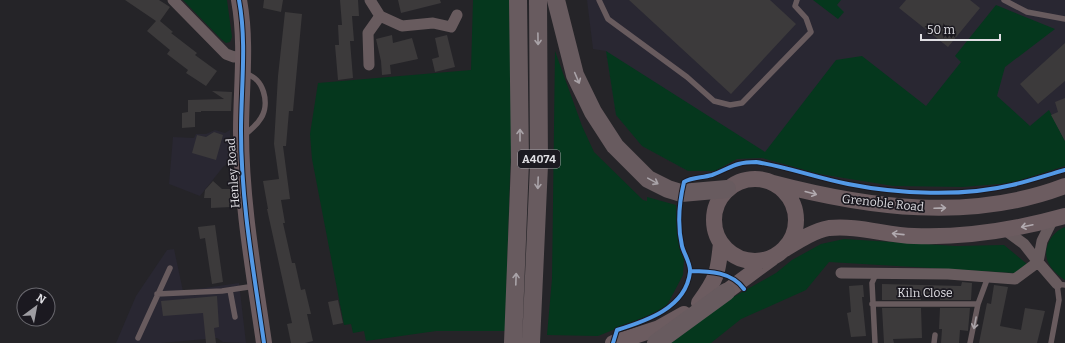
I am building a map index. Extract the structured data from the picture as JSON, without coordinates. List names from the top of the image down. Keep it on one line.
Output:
{"streets":{"main road":["A4074"],"street":["Henley Road","Grenoble Road"],"lane":["Kiln Close"]},"scale_bar":"50 m","north":"top right"}
